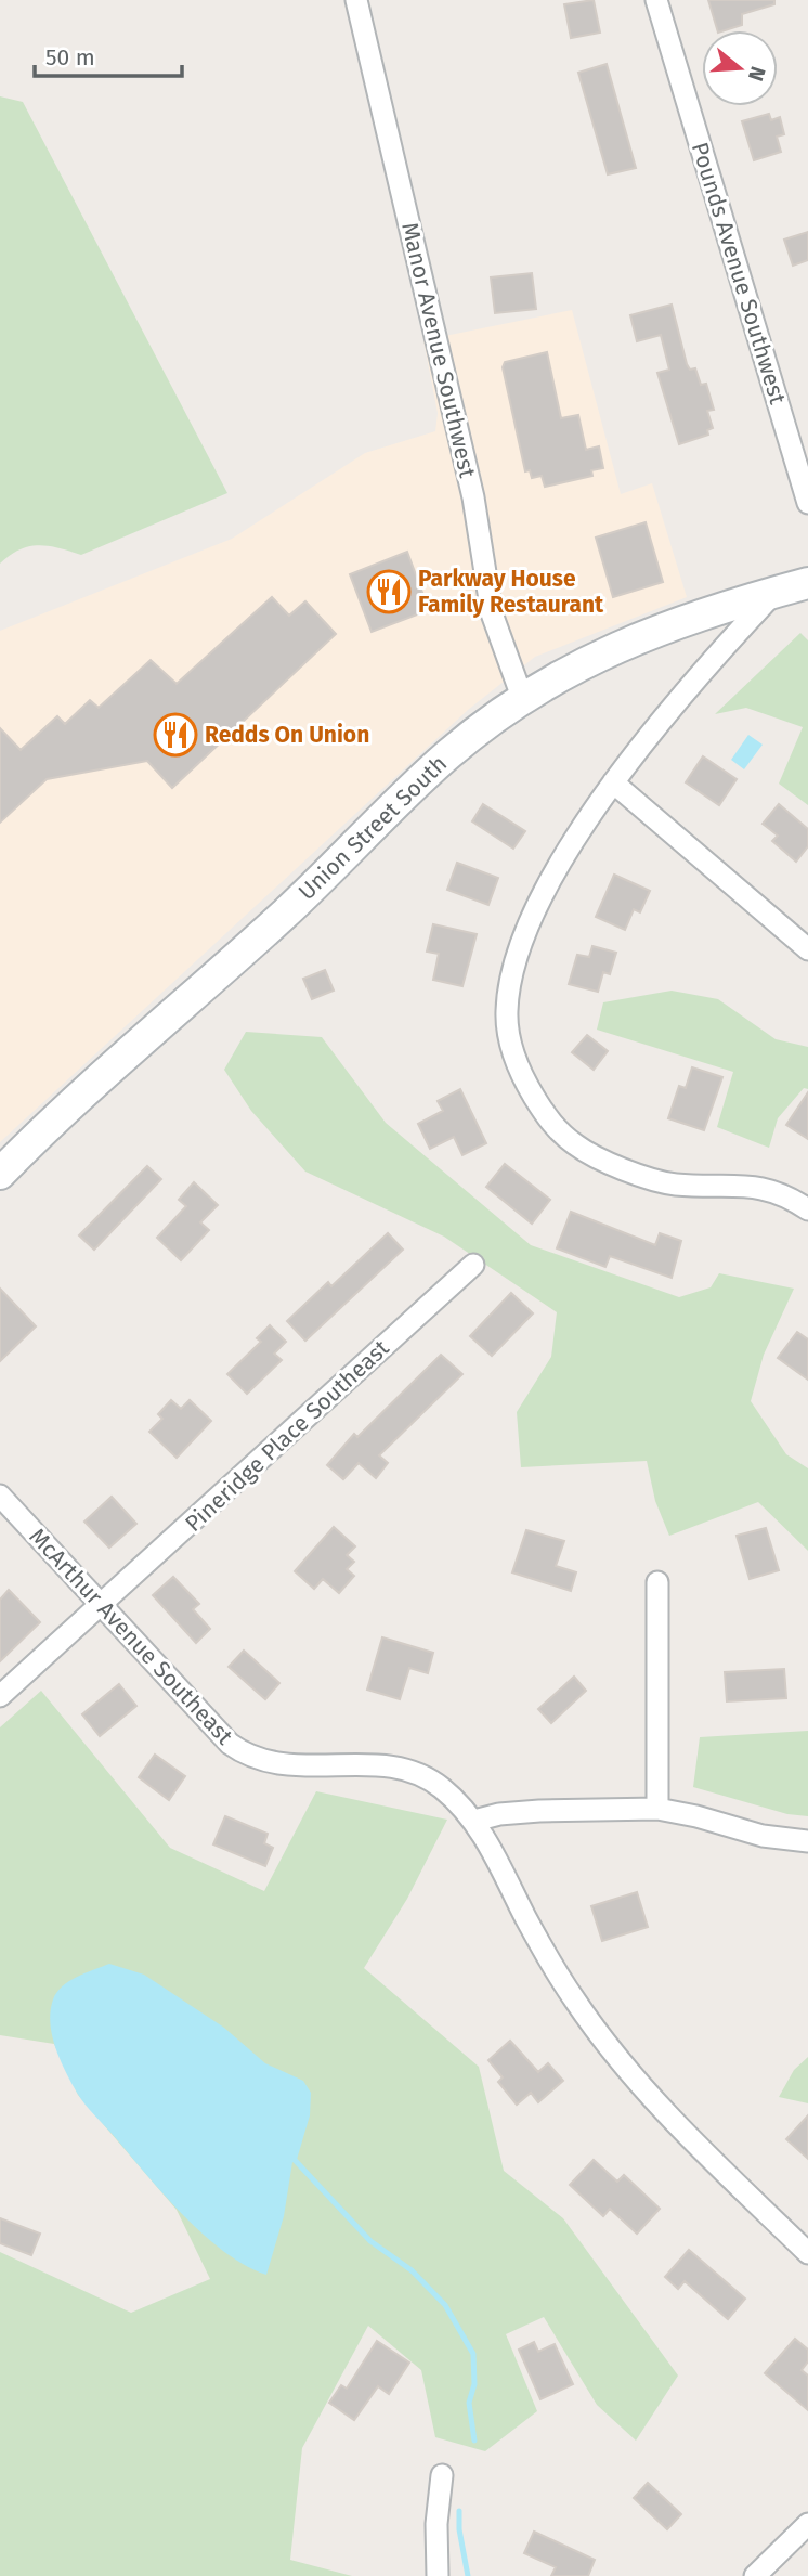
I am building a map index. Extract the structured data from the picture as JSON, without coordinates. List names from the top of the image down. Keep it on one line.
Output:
{"streets":{"main road":["Union Street South"],"street":["Pounds Avenue Southwest","Manor Avenue Southwest","Pineridge Place Southeast","McArthur Avenue Southeast"]},"crossings":[["Manor Avenue Southwest","Union Street South"],["Pineridge Place Southeast","McArthur Avenue Southeast"]],"places":{"restaurant":["Parkway House Family Restaurant","Redds On Union"]},"scale_bar":"50 m","north":"right"}
